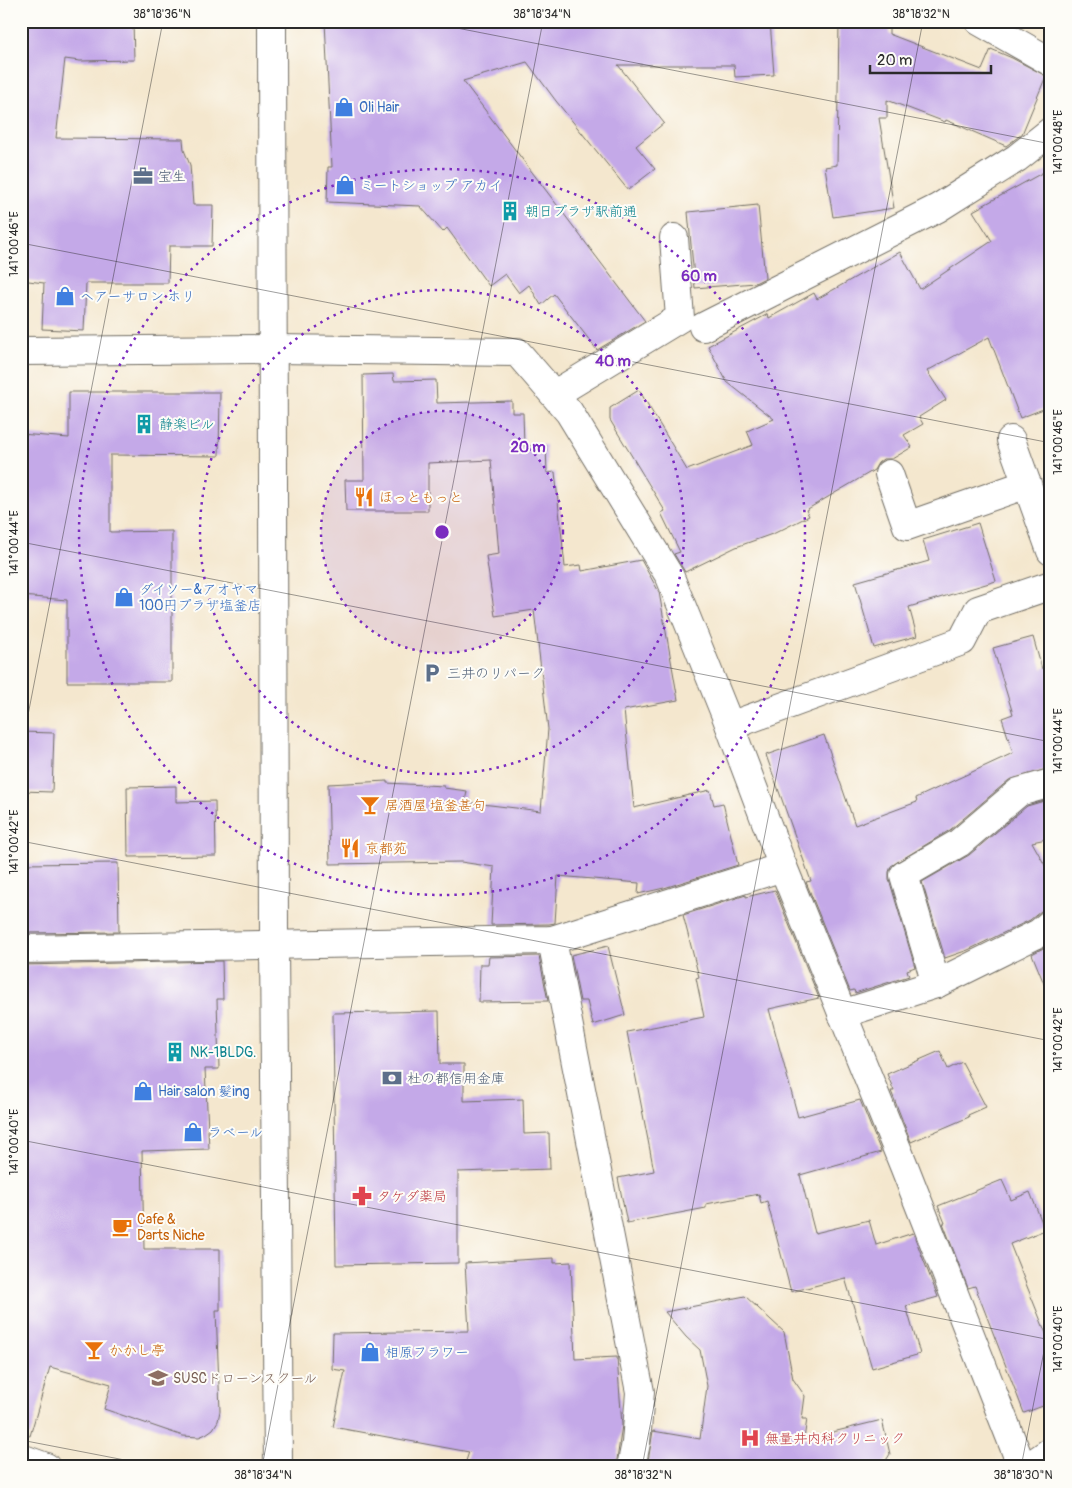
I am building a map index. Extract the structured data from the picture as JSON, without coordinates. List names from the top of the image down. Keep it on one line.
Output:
{"places":{"shop":["Oli Hair","ミートショップ アカイ","ヘアーサロン ホリ","ダイソー&アオヤマ 100円プラザ塩釜店","Hair salon 髪ing","ラベール","相原フラワー"],"office":["宝生"],"building":["朝日プラザ駅前通","静楽ビル","NK-1BLDG."],"restaurant":["ほっともっと","京都苑"],"parking":["三井のリパーク"],"bar":["居酒屋 塩釜甚句","かかし亭"],"bank":["杜の都信用金庫"],"pharmacy":["タケダ薬局"],"cafe":["Cafe & Darts Niche"],"school or university":["SUSCドローンスクール"],"hospital":["無量井内科クリニック"]},"scale_bar":"20 m","coordinates":["38°18'36\"N","38°18'34\"N","38°18'32\"N","141°00'48\"E","141°00'46\"E","141°00'44\"E","141°00'42\"E","141°00'40\"E","38°18'30\"N"],"rings":["60 m","40 m","20 m"]}
